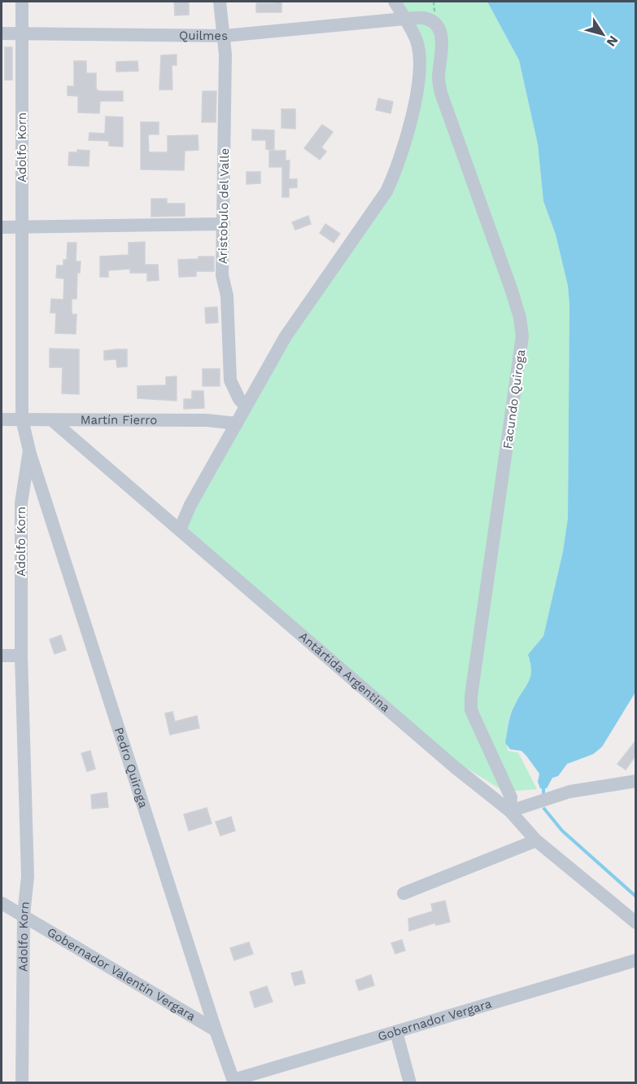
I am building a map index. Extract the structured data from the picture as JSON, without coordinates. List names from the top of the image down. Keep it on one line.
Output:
{"streets":{"street":["Quilmes","Adolfo Korn","Aristobulo del Valle","Facundo Quiroga","Martín Fierro","Antártida Argentina","Pedro Quiroga","Gobernador Valentín Vergara","Gobernador Vergara"]},"crossings":[["Quilmes","Adolfo Korn"],["Quilmes","Aristobulo del Valle"],["Quilmes","Facundo Quiroga"],["Adolfo Korn","Martín Fierro"],["Adolfo Korn","Pedro Quiroga"],["Adolfo Korn","Gobernador Valentín Vergara"],["Facundo Quiroga","Antártida Argentina"],["Martín Fierro","Antártida Argentina"],["Pedro Quiroga","Gobernador Valentín Vergara"],["Pedro Quiroga","Gobernador Vergara"]],"north":"bottom right"}
